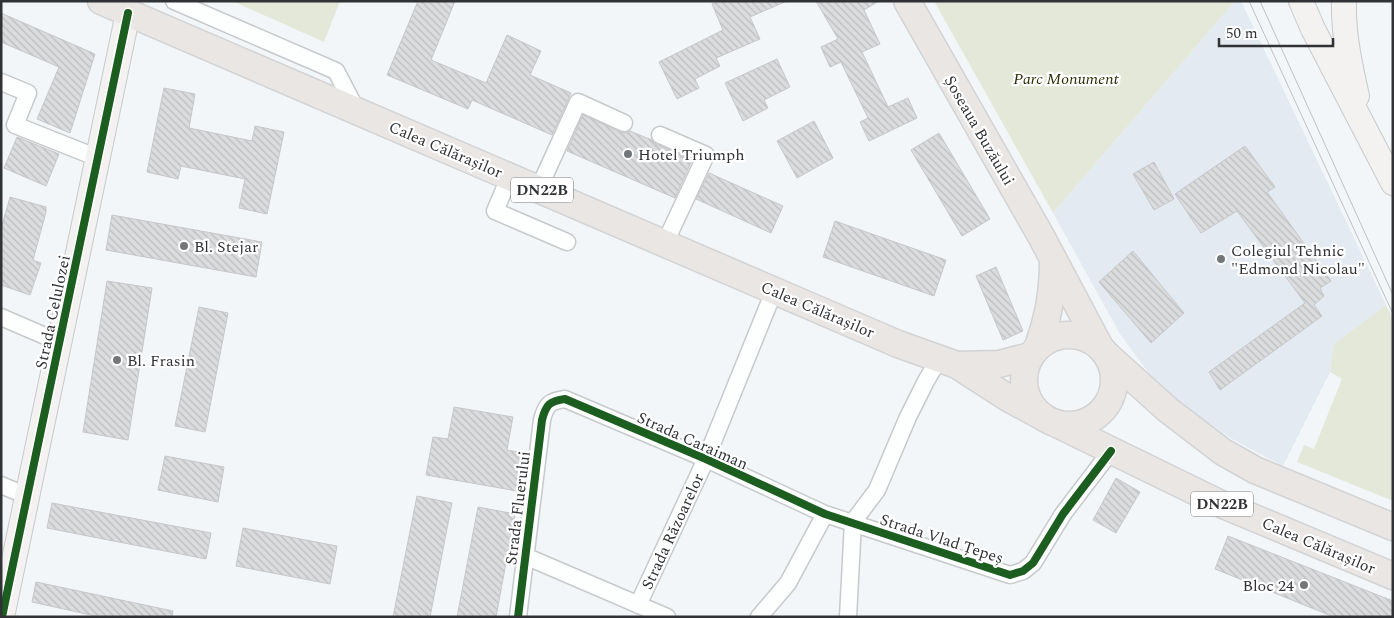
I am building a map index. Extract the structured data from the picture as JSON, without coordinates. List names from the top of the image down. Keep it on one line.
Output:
{"streets":{"main road":["Șoseaua Buzăului","Calea Călărașilor","DN22B"],"street":["Strada Celulozei","Strada Caraiman","Strada Fluerului","Strada Răzoarelor","Strada Vlad Țepeș"]},"crossings":[["Șoseaua Buzăului","Calea Călărașilor"],["Șoseaua Buzăului","DN22B"],["Calea Călărașilor","DN22B"],["Calea Călărașilor","Strada Celulozei"],["Calea Călărașilor","Strada Răzoarelor"],["Calea Călărașilor","Strada Vlad Țepeș"],["Strada Caraiman","Strada Fluerului"],["Strada Caraiman","Strada Răzoarelor"],["Strada Caraiman","Strada Vlad Țepeș"]],"parks":["Parc Monument"],"places":["Hotel Triumph","Bl. Stejar","Colegiul Tehnic \"Edmond Nicolau\"","Bl. Frasin","Bloc 24"],"scale_bar":"50 m"}
